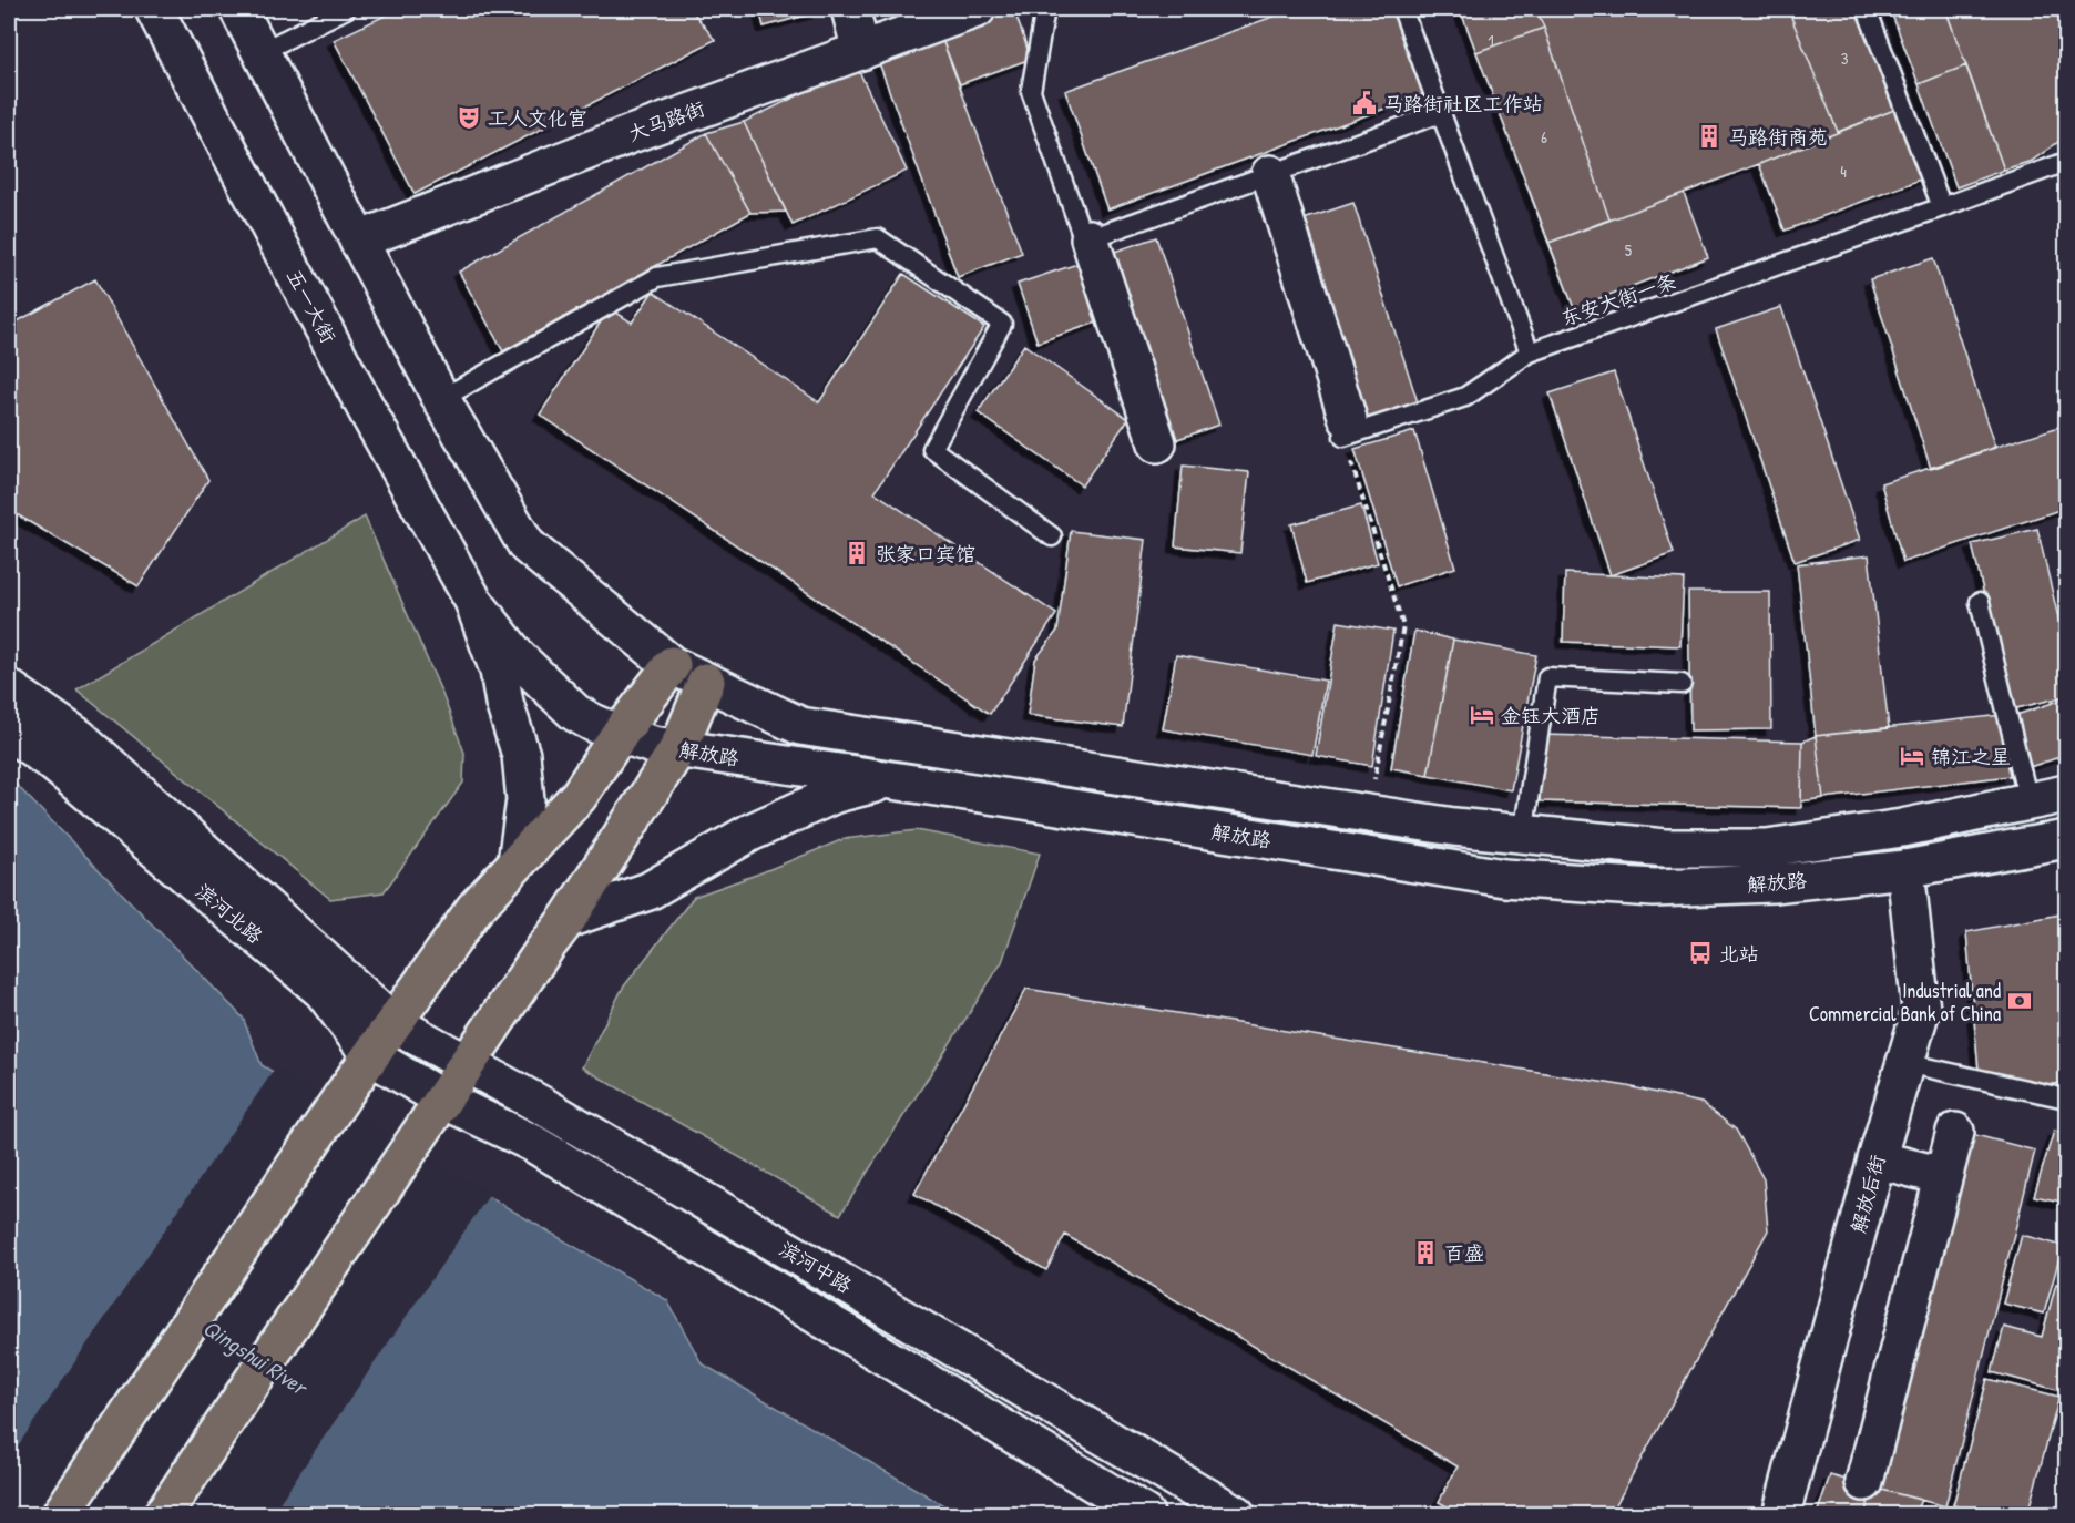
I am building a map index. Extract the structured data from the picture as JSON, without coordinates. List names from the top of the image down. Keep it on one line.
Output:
{"streets":{"main road":["大马路街","五一大街","解放路","滨河北路","解放后街","滨河中路"],"lane":["东安大街一条"]},"crossings":[["五一大街","解放路"],["解放路","解放后街"],["滨河北路","滨河中路"]],"water":["Qingshui River"],"places":{"public building":["马路街社区工作站"],"theatre":["工人文化宫"],"building":["马路街商苑","张家口宾馆","百盛"],"hotel":["金钰大酒店","锦江之星"],"bus stop":["北站"],"bank":["Industrial and Commercial Bank of China"]},"house_numbers":["1","3","6","4","5"]}
